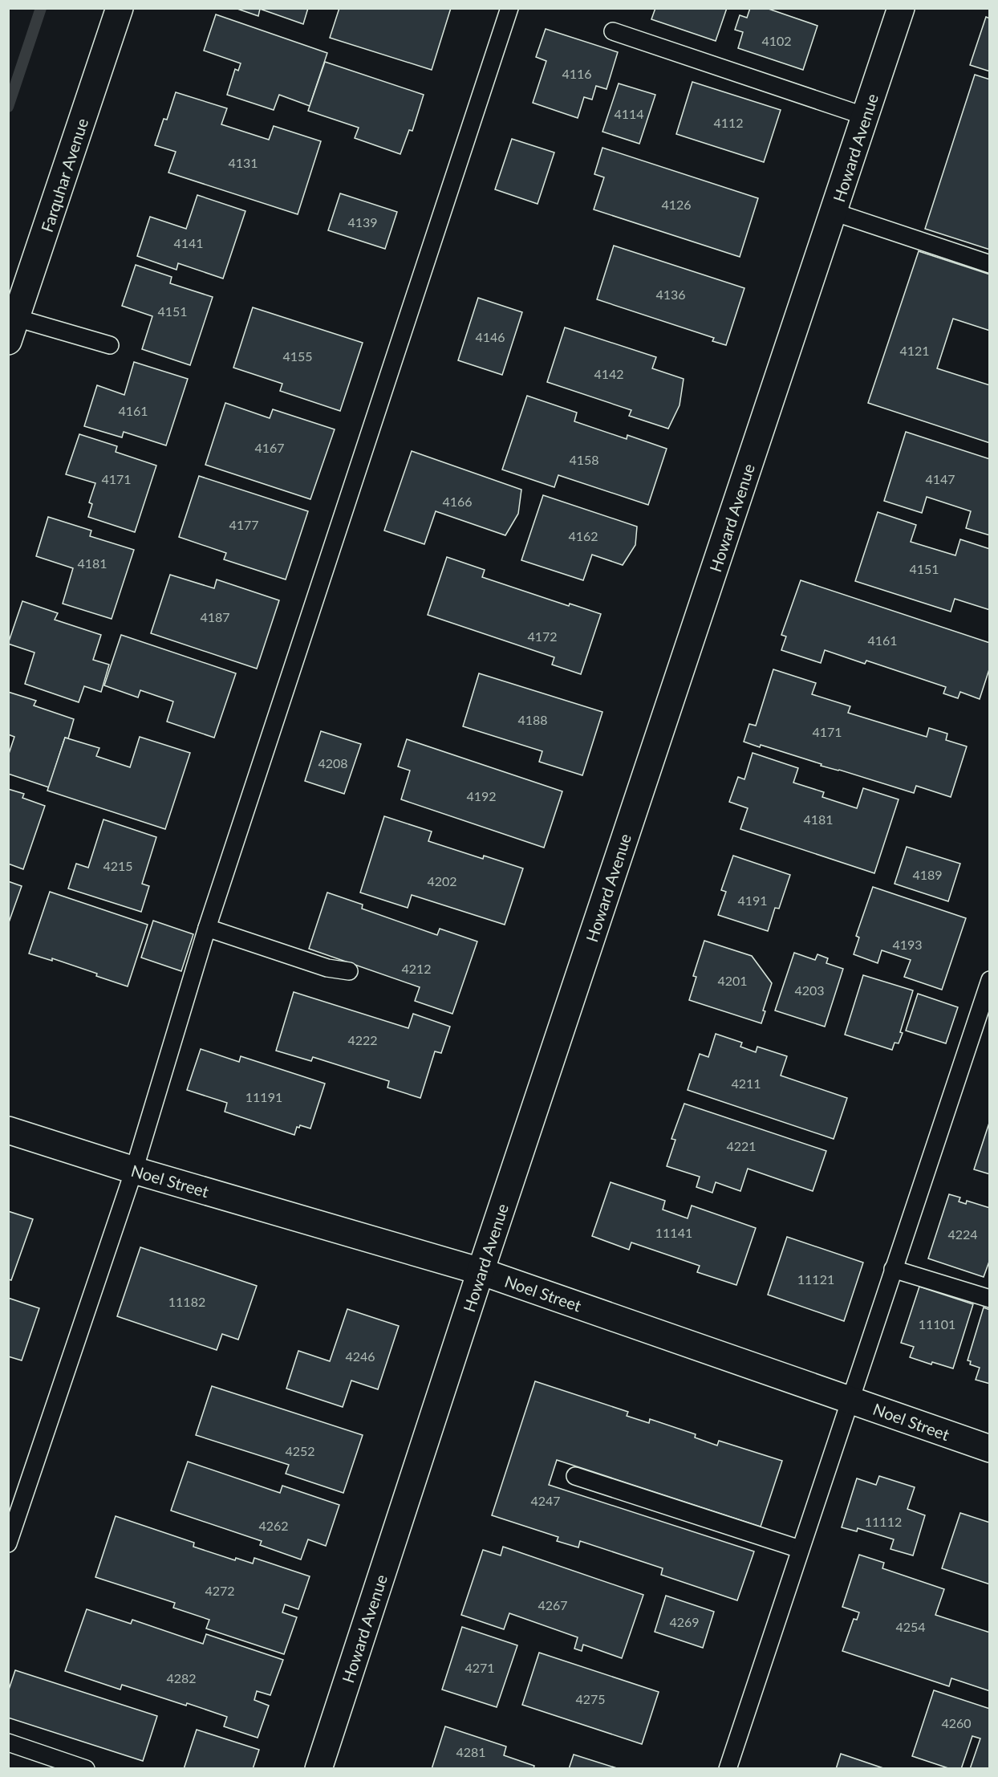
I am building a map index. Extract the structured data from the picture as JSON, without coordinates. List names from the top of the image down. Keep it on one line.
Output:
{"streets":{"street":["Howard Avenue","Farquhar Avenue","Noel Street"]},"crossings":[["Howard Avenue","Noel Street"]],"house_numbers":["4102","4116","4114","4112","4131","4126","4139","4141","4136","4151","4146","4121","4155","4142","4161","4167","4158","4171","4147","4166","4177","4162","4181","4151","4187","4172","4161","4188","4171","4208","4192","4181","4215","4189","4202","4191","4193","4212","4201","4203","4222","4211","11191","4221","11141","4224","11121","11182","11101","4246","4252","4247","11112","4262","4272","4267","4269","4254","4271","4282","4275","4260","4281"]}
